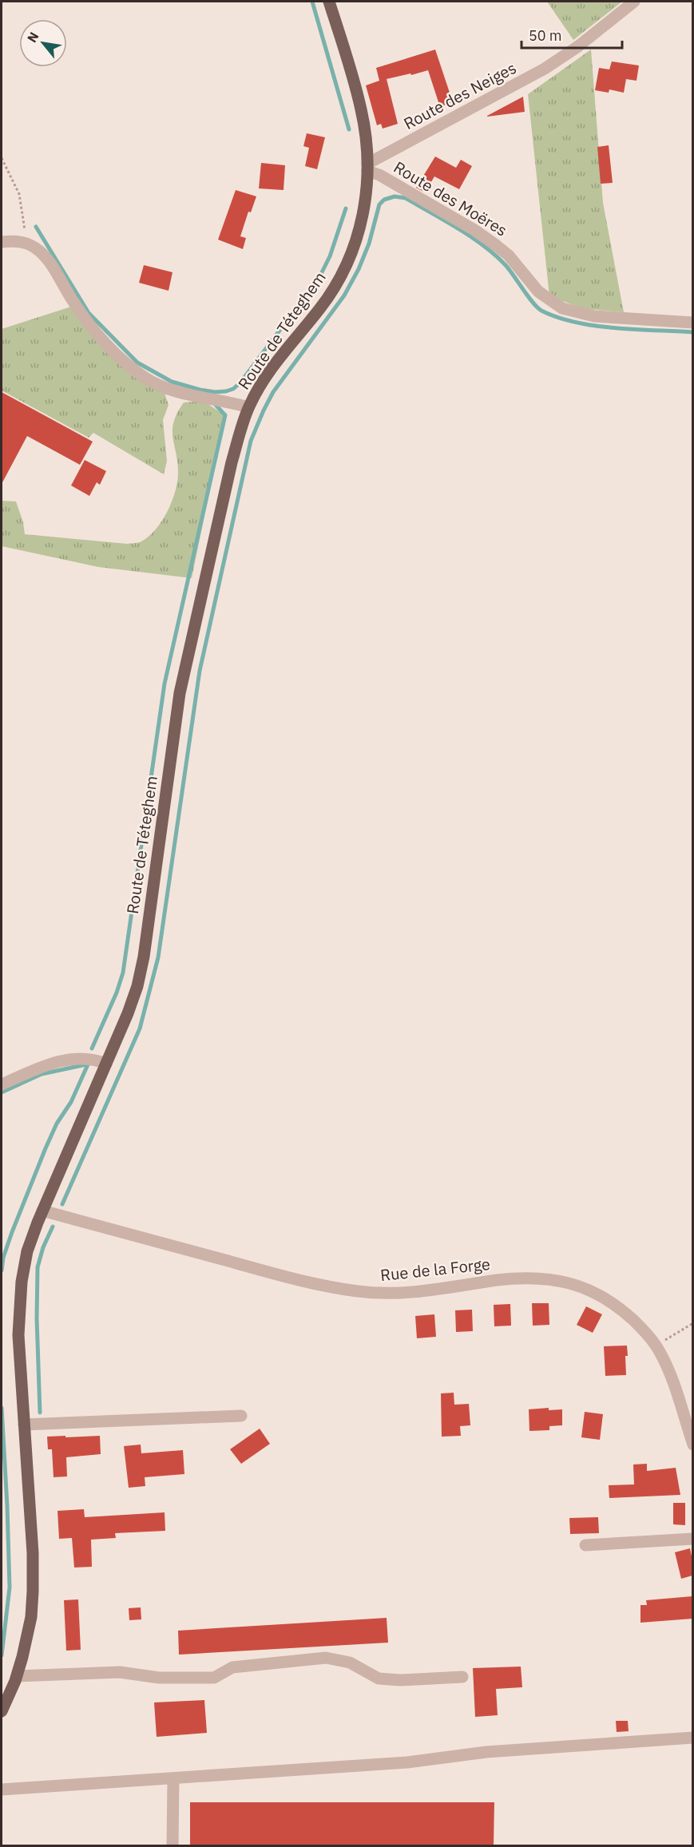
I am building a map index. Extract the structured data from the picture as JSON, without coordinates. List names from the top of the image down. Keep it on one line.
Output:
{"streets":{"main road":["Route de Téteghem"],"street":["Route des Neiges","Route des Moëres","Rue de la Forge"]},"crossings":[["Route des Neiges","Route des Moëres"],["Route des Neiges","Route de Téteghem"],["Route des Moëres","Route de Téteghem"],["Route de Téteghem","Rue de la Forge"]],"scale_bar":"50 m","north":"top left"}
